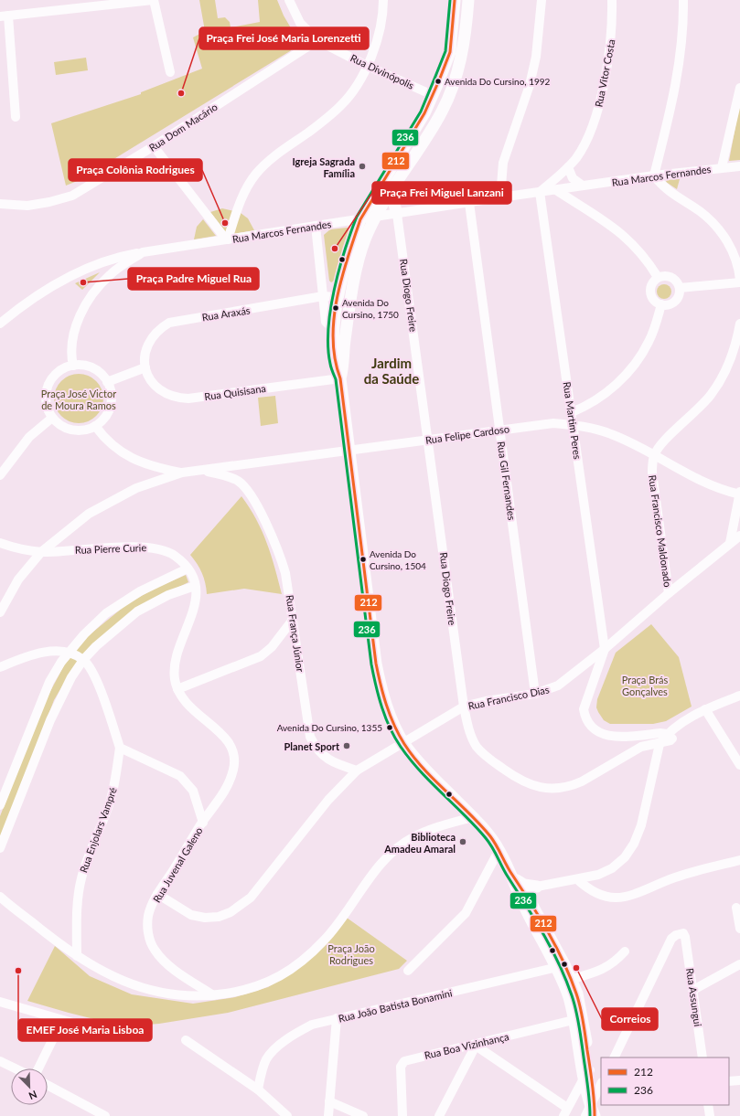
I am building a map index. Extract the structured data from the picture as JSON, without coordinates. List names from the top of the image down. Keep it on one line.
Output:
{"streets":{"street":["Rua Divinópolis","Rua Vitor Costa","Rua Dom Macário","Rua Marcos Fernandes","Rua Diogo Freire","Rua Araxás","Rua Quisisana","Rua Martim Peres","Rua Felipe Cardoso","Rua Gil Fernandes","Rua Francisco Maldonado","Rua Pierre Curie","Rua França Júnior","Rua Francisco Dias","Rua Enjolars Vampré","Rua Juvenal Galeno","Rua Assungui","Rua João Batista Bonamini","Rua Boa Vizinhança"]},"crossings":[["Rua Divinópolis","Rua Dom Macário"],["Rua Vitor Costa","Rua Marcos Fernandes"],["Rua Vitor Costa","Rua Martim Peres"],["Rua Marcos Fernandes","Rua Diogo Freire"],["Rua Marcos Fernandes","Rua Martim Peres"],["Rua Marcos Fernandes","Rua Felipe Cardoso"],["Rua Marcos Fernandes","Rua Gil Fernandes"],["Rua Diogo Freire","Rua Felipe Cardoso"],["Rua Diogo Freire","Rua Francisco Dias"],["Rua Araxás","Rua Quisisana"],["Rua Martim Peres","Rua Felipe Cardoso"],["Rua Martim Peres","Rua Francisco Dias"],["Rua Felipe Cardoso","Rua Gil Fernandes"],["Rua Felipe Cardoso","Rua Francisco Maldonado"],["Rua Felipe Cardoso","Rua Pierre Curie"],["Rua Felipe Cardoso","Rua França Júnior"],["Rua Gil Fernandes","Rua Francisco Dias"],["Rua Francisco Maldonado","Rua Francisco Dias"],["Rua Pierre Curie","Rua Juvenal Galeno"],["Rua França Júnior","Rua Francisco Dias"],["Rua Francisco Dias","Rua Juvenal Galeno"],["Rua Enjolars Vampré","Rua Juvenal Galeno"]],"districts":["Jardim da Saúde"],"parks":["Praça José Victor de Moura Ramos","Praça Brás Gonçalves","Praça João Rodrigues"],"places":["Avenida Do Cursino, 1992","Praça Frei José Maria Lorenzetti","Igreja Sagrada Família","Praça Colônia Rodrigues","Praça Frei Miguel Lanzani","Praça Padre Miguel Rua","Avenida Do Cursino, 1750","Avenida Do Cursino, 1504","Avenida Do Cursino, 1355","Planet Sport","Biblioteca Amadeu Amaral","Correios","EMEF José Maria Lisboa"],"lines":["transit line 212","transit line 236"],"legend":["212","236"],"north":"bottom right"}
